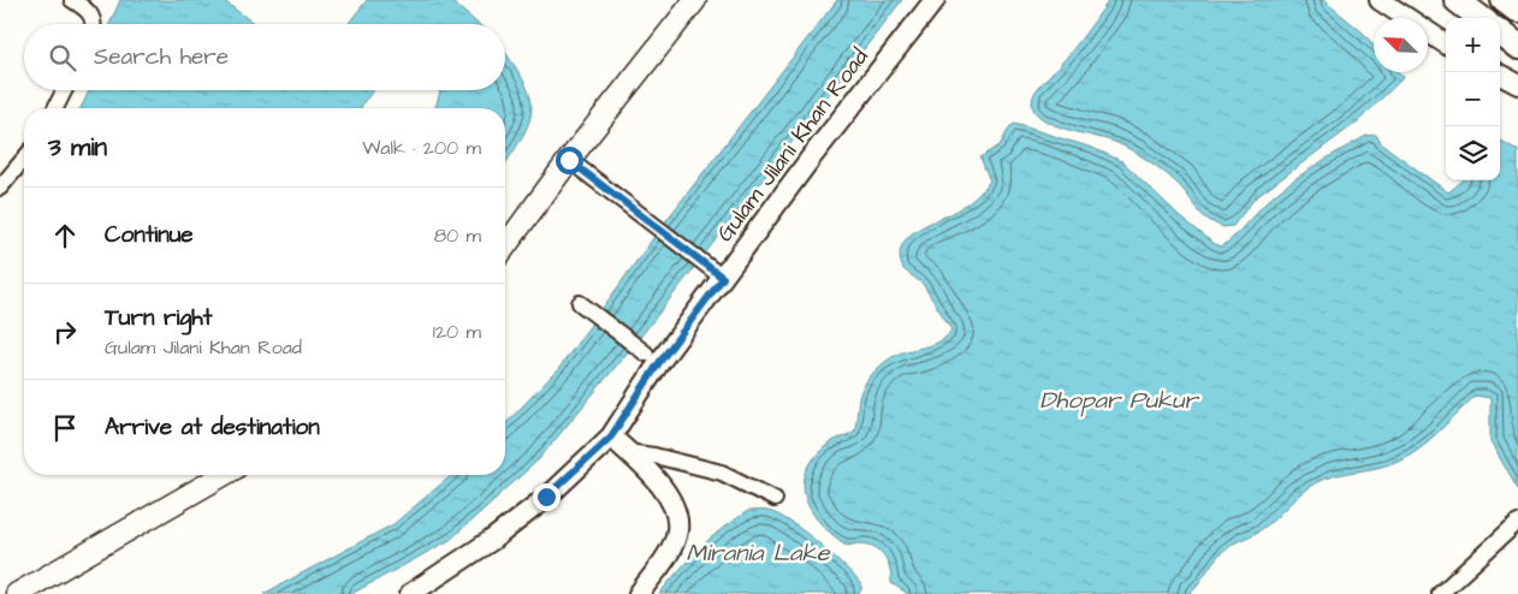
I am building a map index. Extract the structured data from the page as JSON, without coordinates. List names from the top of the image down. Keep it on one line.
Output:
{"streets":{"street":["Gulam Jilani Khan Road"]},"water":["Dhopar Pukur","Mirania Lake"],"north":"top left","page":{"map_buttons":["+","−"],"search":"Search here","heading":["3 min","Walk · 200 m"],"list":[["Continue","80 m"],["Turn right","Gulam Jilani Khan Road","120 m"],"Arrive at destination"]}}
